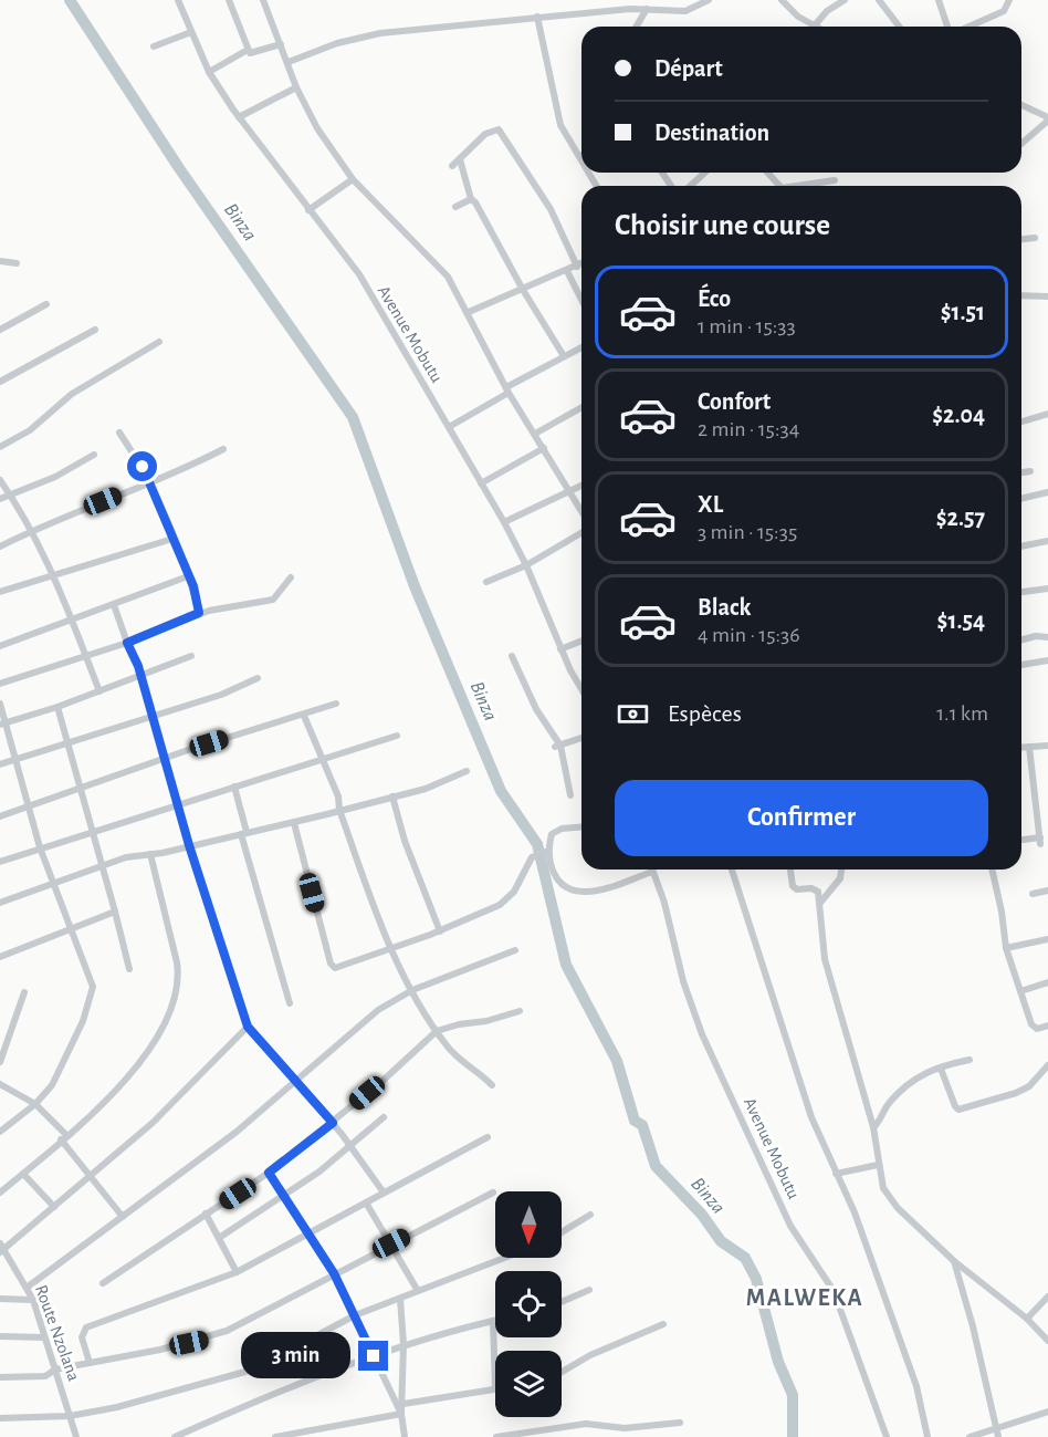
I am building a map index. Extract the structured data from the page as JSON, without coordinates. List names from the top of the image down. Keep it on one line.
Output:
{"streets":{"street":["Avenue Mobutu","Route Nzolana"]},"districts":["MALWEKA"],"water":["Binza"],"north":"bottom","page":{"banner":["Départ","Destination"],"heading":"Choisir une course","list":[{"name":"Éco","note":"1 min · 15:33","value":"$1.51"},{"name":"Confort","note":"2 min · 15:34","value":"$2.04"},{"name":"XL","note":"3 min · 15:35","value":"$2.57"},{"name":"Black","note":"4 min · 15:36","value":"$1.54"}],"pay":["Espèces","1.1 km"],"buttons":"Confirmer","bubble":"3 min"}}
